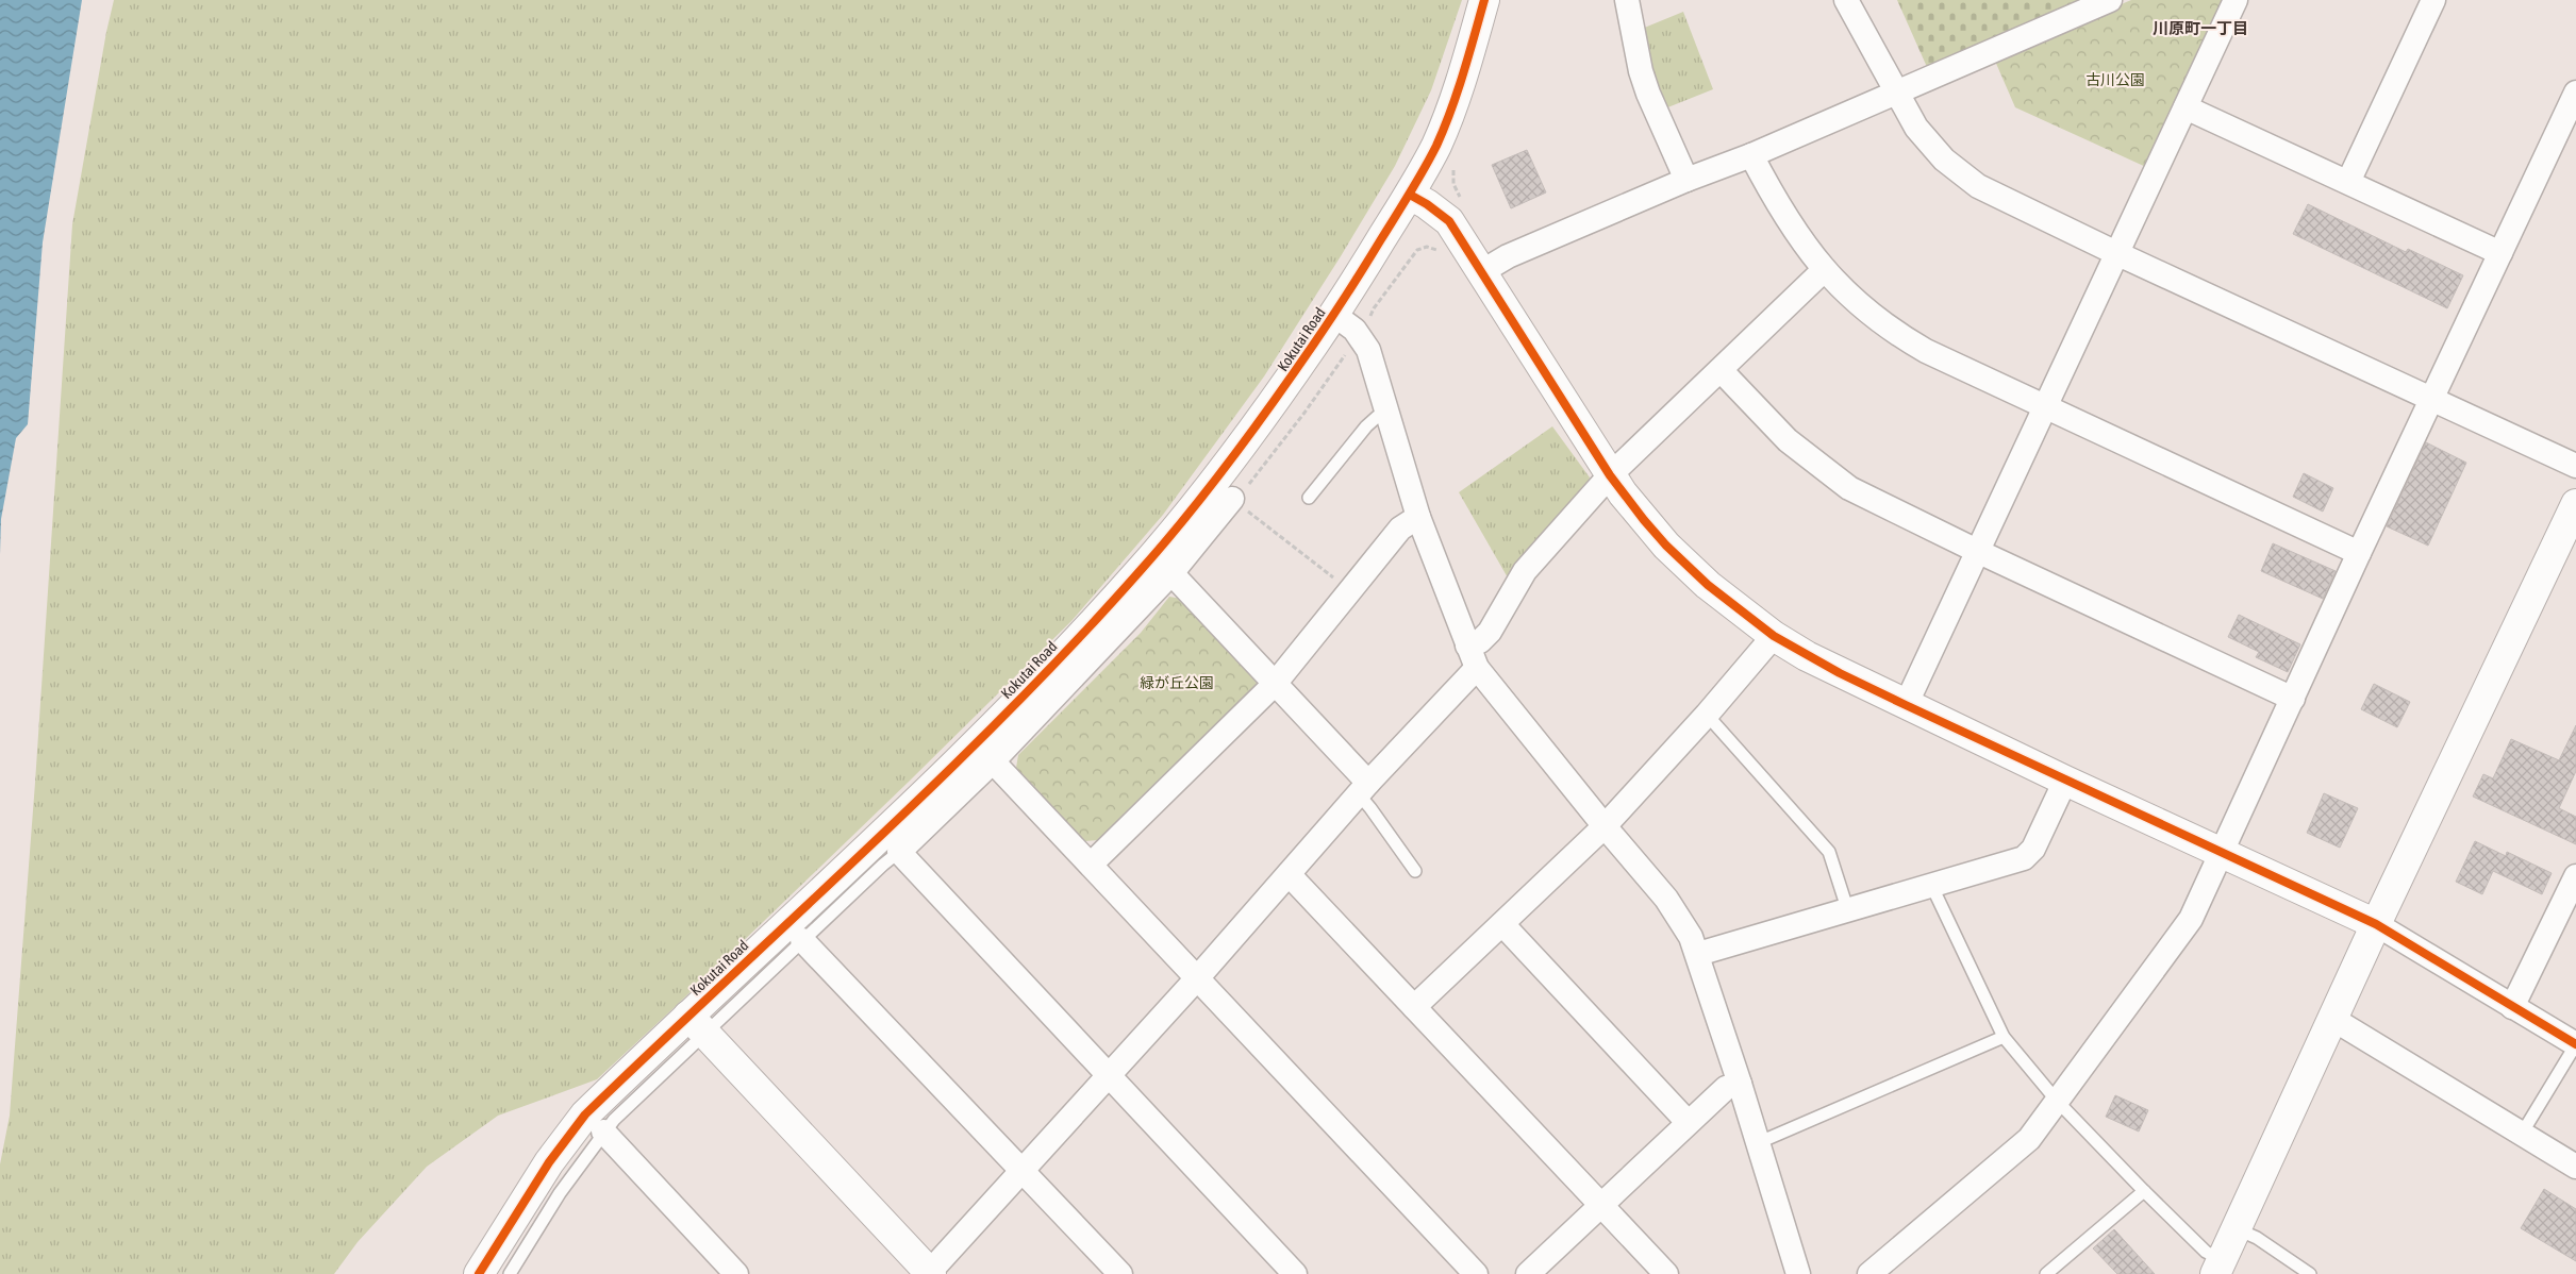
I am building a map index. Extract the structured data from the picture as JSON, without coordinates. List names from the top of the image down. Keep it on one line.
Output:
{"streets":{"street":["Kokutai Road"]},"districts":["川原町一丁目"],"parks":["古川公園","緑が丘公園"]}
